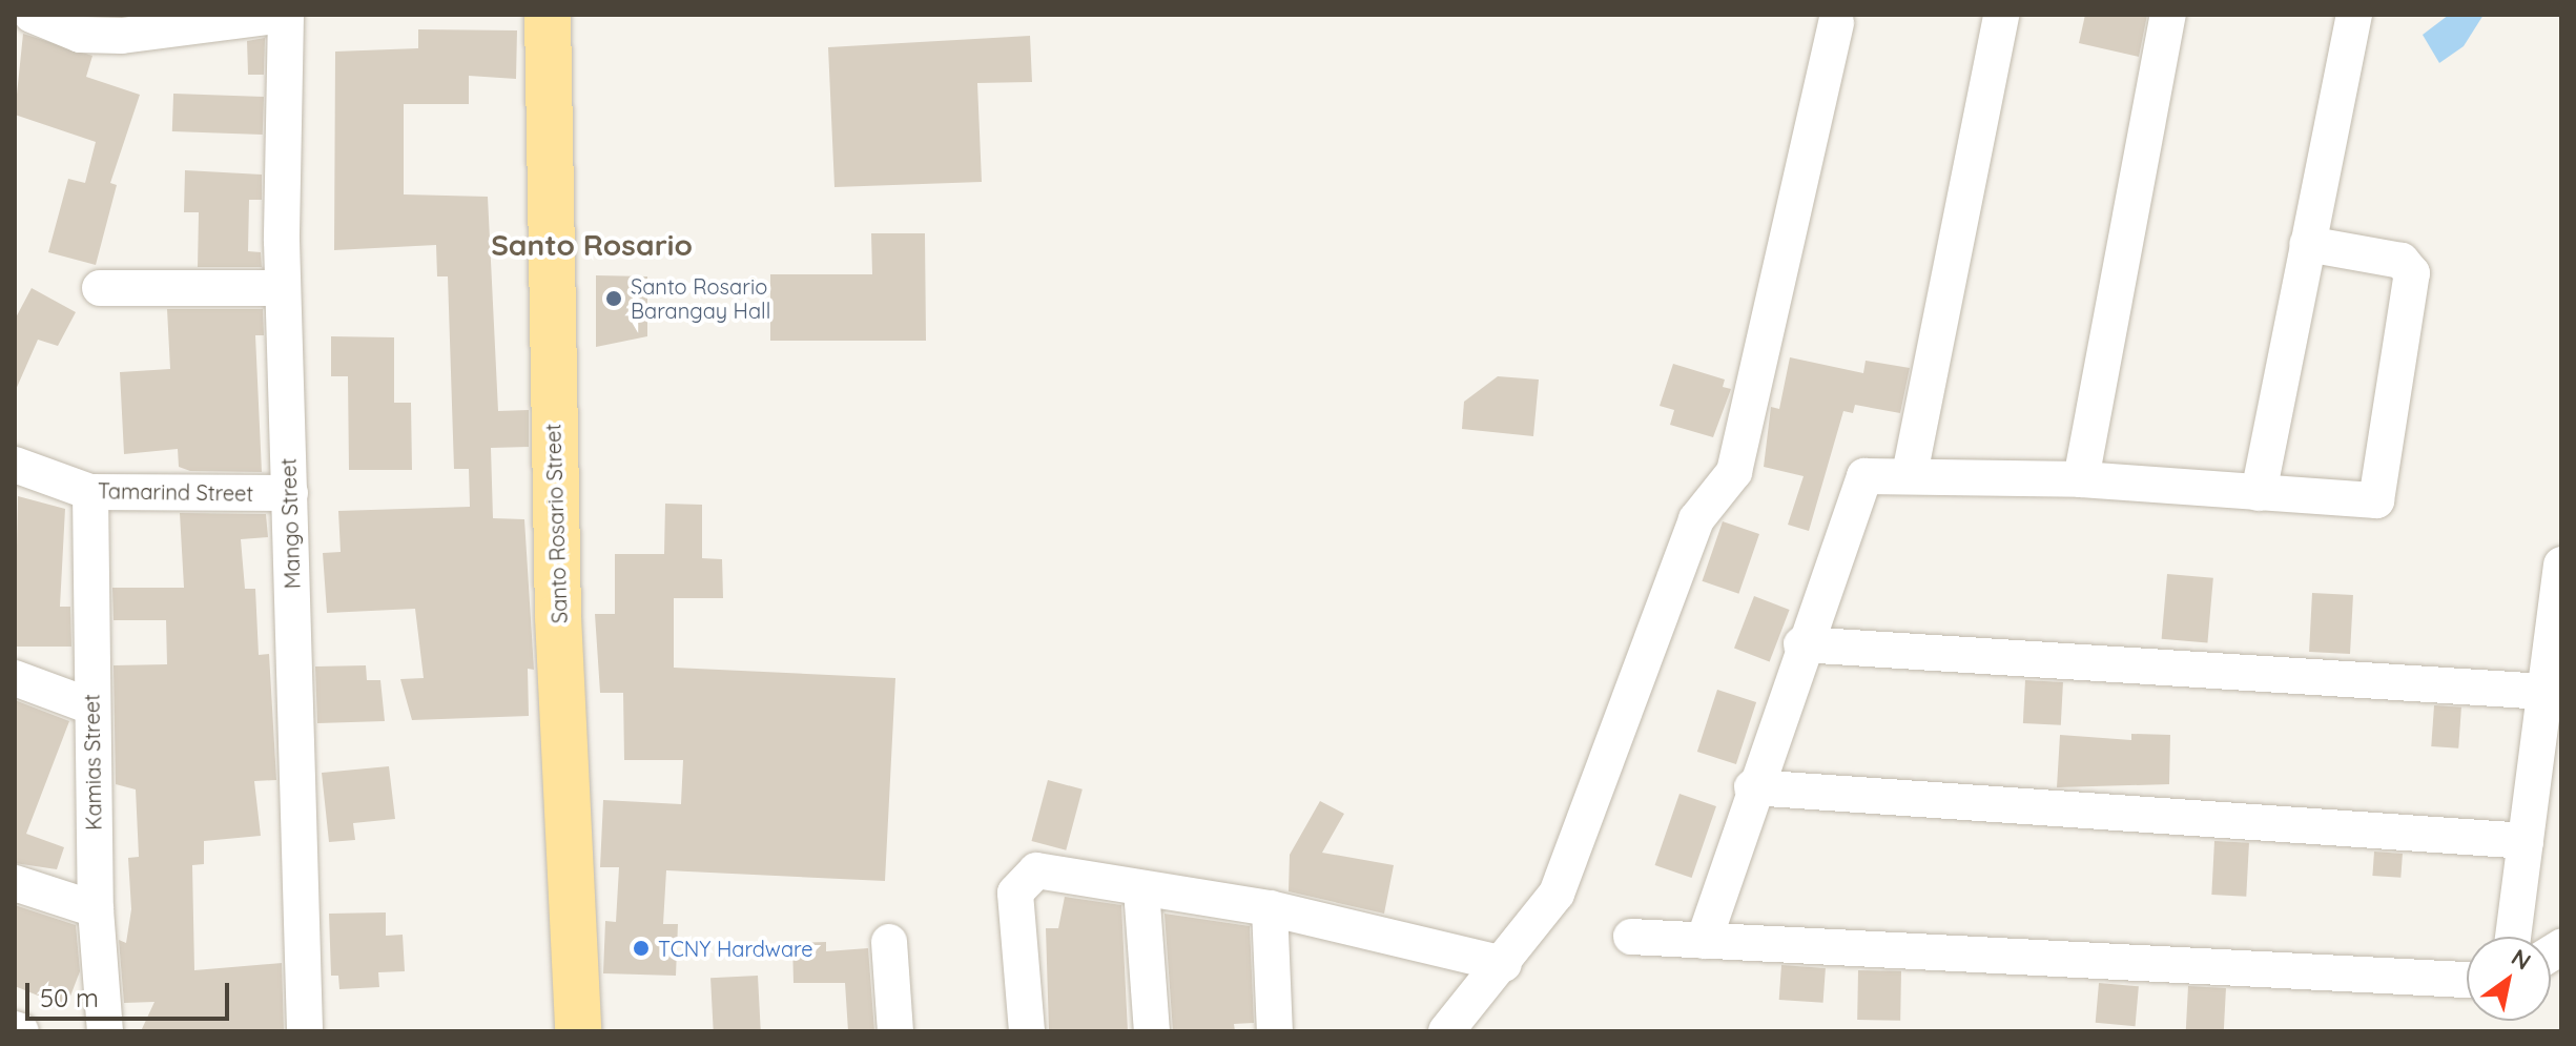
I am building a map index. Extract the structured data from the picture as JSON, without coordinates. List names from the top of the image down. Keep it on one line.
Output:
{"streets":{"main road":["Santo Rosario Street"],"street":["Tamarind Street","Mango Street","Kamias Street"]},"crossings":[["Tamarind Street","Mango Street"],["Tamarind Street","Kamias Street"]],"districts":["Santo Rosario"],"places":["Santo Rosario Barangay Hall","TCNY Hardware"],"scale_bar":"50 m","north":"top right"}
